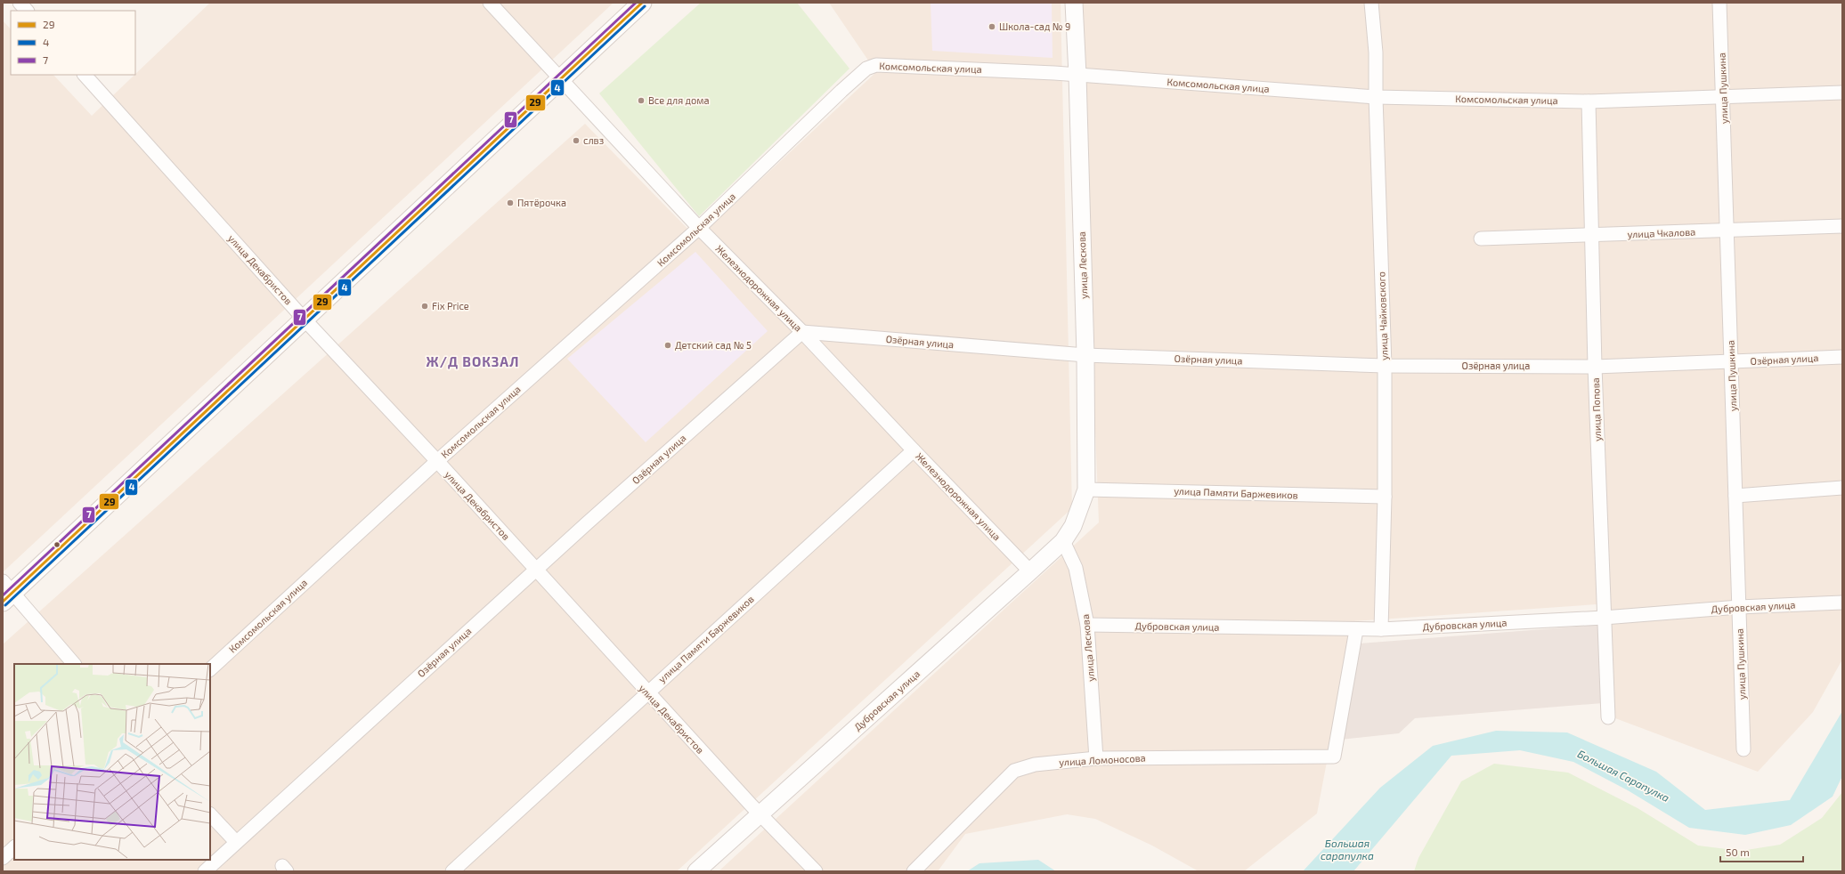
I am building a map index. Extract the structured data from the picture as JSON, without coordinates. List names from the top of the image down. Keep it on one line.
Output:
{"streets":{"street":["Комсомольская улица","улица Пушкина","улица Чкалова","улица Лескова","улица Декабристов","Железнодорожная улица","улица Чайковского","Озёрная улица","улица Попова","улица Памяти Баржевиков","Дубровская улица","улица Ломоносова"]},"crossings":[["Комсомольская улица","улица Пушкина"],["Комсомольская улица","улица Лескова"],["Комсомольская улица","улица Декабристов"],["Комсомольская улица","Железнодорожная улица"],["Комсомольская улица","улица Чайковского"],["Комсомольская улица","улица Попова"],["улица Пушкина","улица Чкалова"],["улица Пушкина","Озёрная улица"],["улица Пушкина","Дубровская улица"],["улица Чкалова","улица Попова"],["улица Лескова","Озёрная улица"],["улица Лескова","улица Памяти Баржевиков"],["улица Лескова","Дубровская улица"],["улица Лескова","улица Ломоносова"],["улица Декабристов","Озёрная улица"],["улица Декабристов","улица Памяти Баржевиков"],["улица Декабристов","Дубровская улица"],["Железнодорожная улица","Озёрная улица"],["Железнодорожная улица","улица Памяти Баржевиков"],["Железнодорожная улица","Дубровская улица"],["улица Чайковского","Озёрная улица"],["улица Чайковского","улица Памяти Баржевиков"],["улица Чайковского","Дубровская улица"],["Озёрная улица","улица Попова"],["улица Попова","Дубровская улица"],["Дубровская улица","улица Ломоносова"]],"districts":["Ж/Д ВОКЗАЛ"],"water":["Большая Сарапулка","Большая сарапулка"],"places":["Школа-сад № 9","Все для дома","слвз","Пятёрочка","Fix Price","Детский сад № 5"],"lines":["transit line 29","transit line 7","transit line 4"],"legend":["29","4","7"],"scale_bar":"50 m"}
